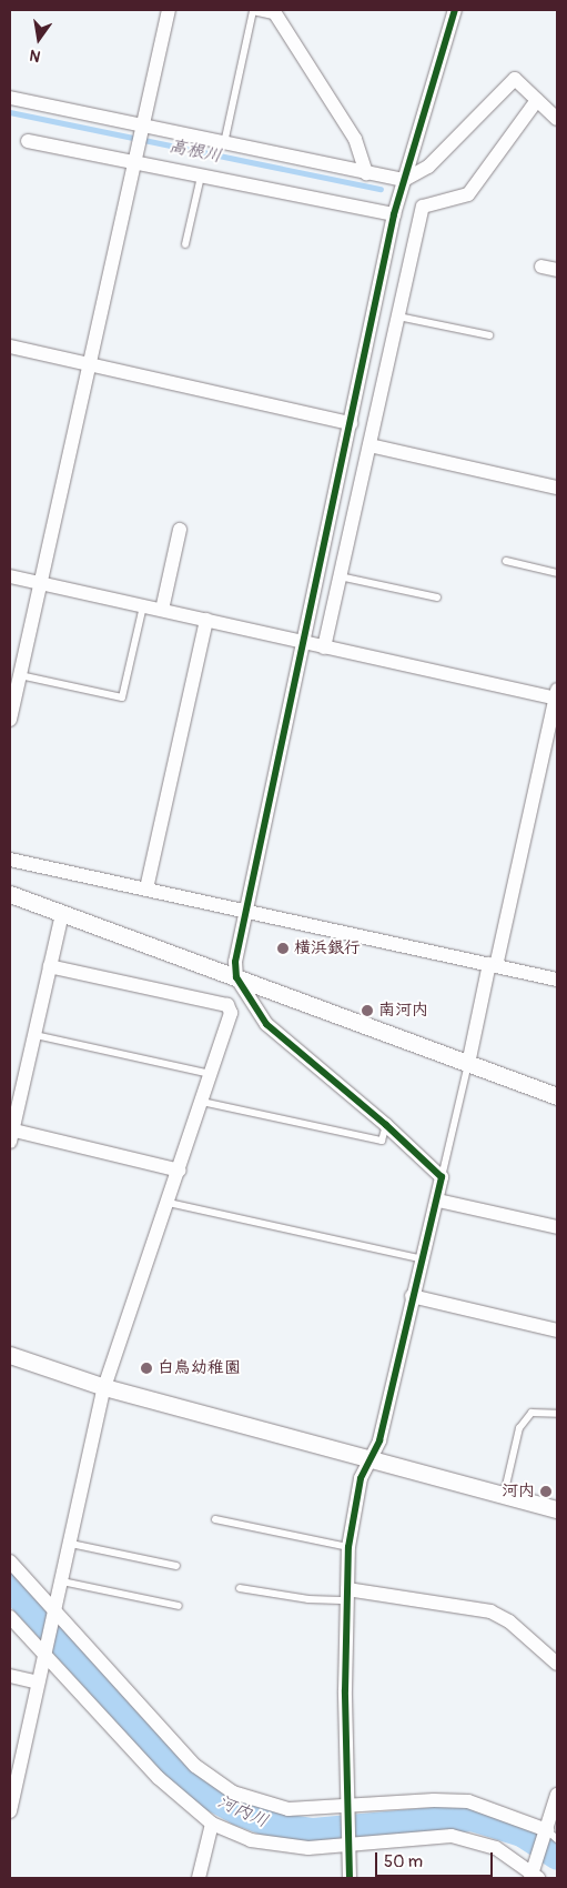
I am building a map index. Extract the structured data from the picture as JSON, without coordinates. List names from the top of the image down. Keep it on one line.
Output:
{"water":["高根川","河内川"],"places":["横浜銀行","南河内","白鳥幼稚園","河内"],"scale_bar":"50 m","north":"bottom"}
